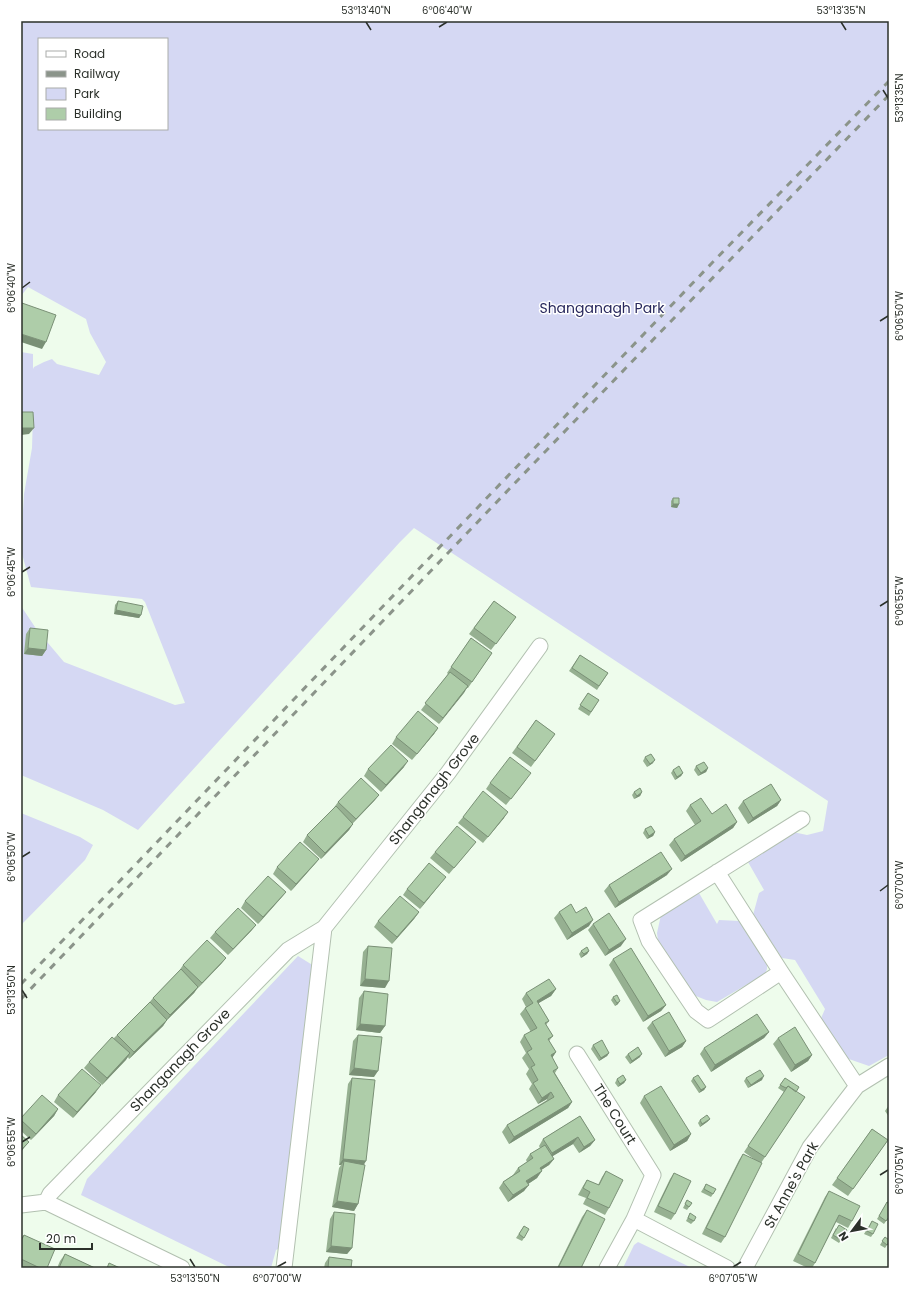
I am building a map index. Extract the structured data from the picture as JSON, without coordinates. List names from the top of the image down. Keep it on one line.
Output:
{"streets":{"street":["Shanganagh Grove","The Court","St Anne's Park"]},"parks":["Shanganagh Park"],"legend":["Road","Railway","Park","Building"],"scale_bar":"20 m","north":"bottom left","coordinates":["53°13'40\"N","6°06'40\"W","53°13'35\"N","6°06'50\"W","6°06'45\"W","6°06'55\"W","6°07'00\"W","53°13'50\"N","6°07'05\"W"]}
